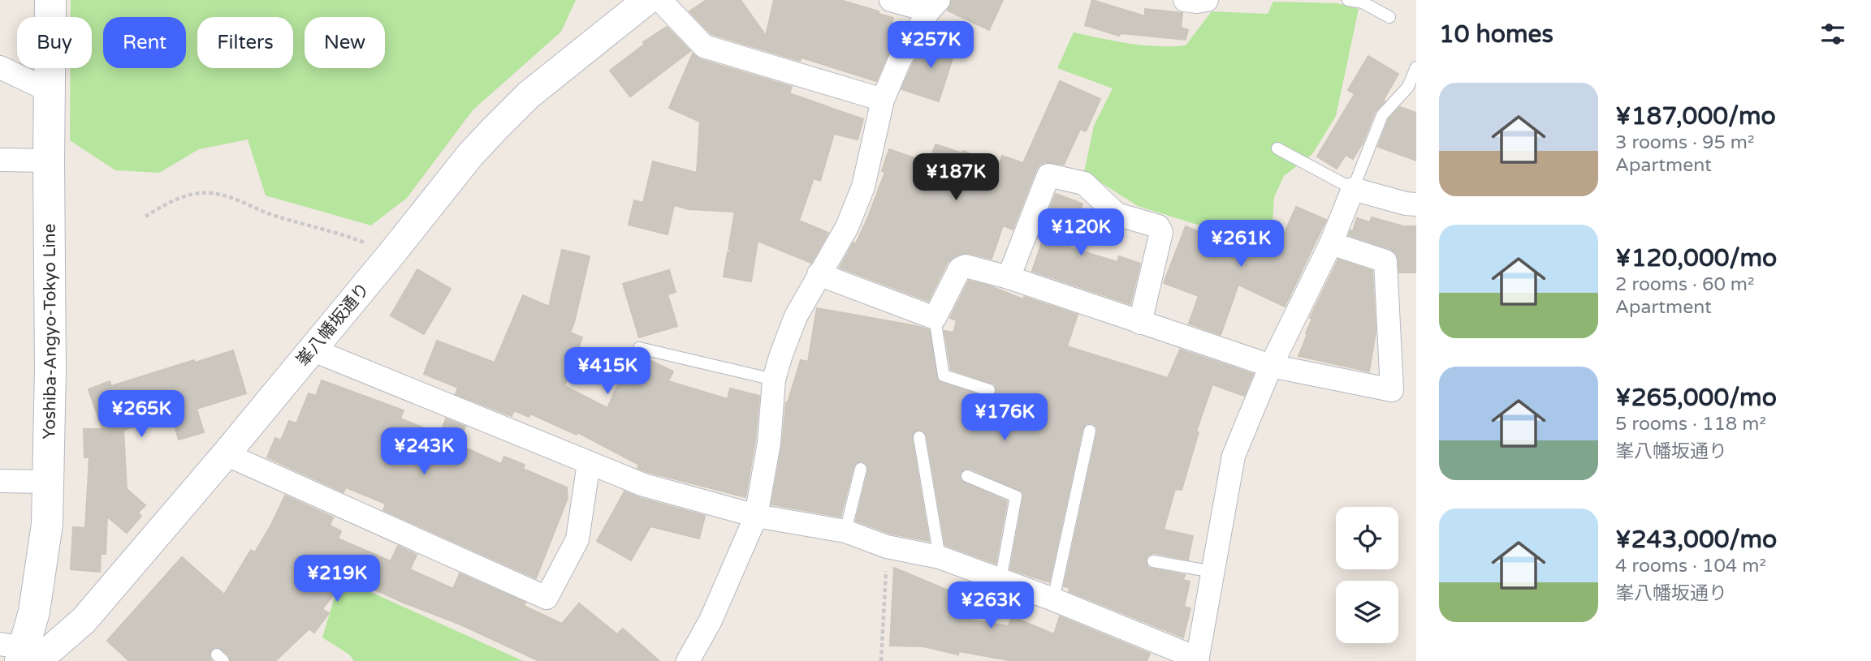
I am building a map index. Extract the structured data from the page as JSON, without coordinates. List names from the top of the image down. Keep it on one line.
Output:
{"streets":{"main road":["Yoshiba-Angyo-Tokyo Line"],"street":["峯八幡坂通り"]},"crossings":[["峯八幡坂通り","Yoshiba-Angyo-Tokyo Line"]],"page":{"heading":"10 homes","chip":["Buy","Rent","Filters","New"],"price":["¥257K","¥187K","¥120K","¥261K","¥415K","¥265K","¥176K","¥243K","¥219K","¥263K"],"list":[{"name":"¥187,000/mo","note":"3 rooms · 95 m² · Apartment"},{"name":"¥120,000/mo","note":"2 rooms · 60 m² · Apartment"},{"name":"¥265,000/mo","note":"5 rooms · 118 m² · 峯八幡坂通り"},{"name":"¥243,000/mo","note":"4 rooms · 104 m² · 峯八幡坂通り"}]}}
